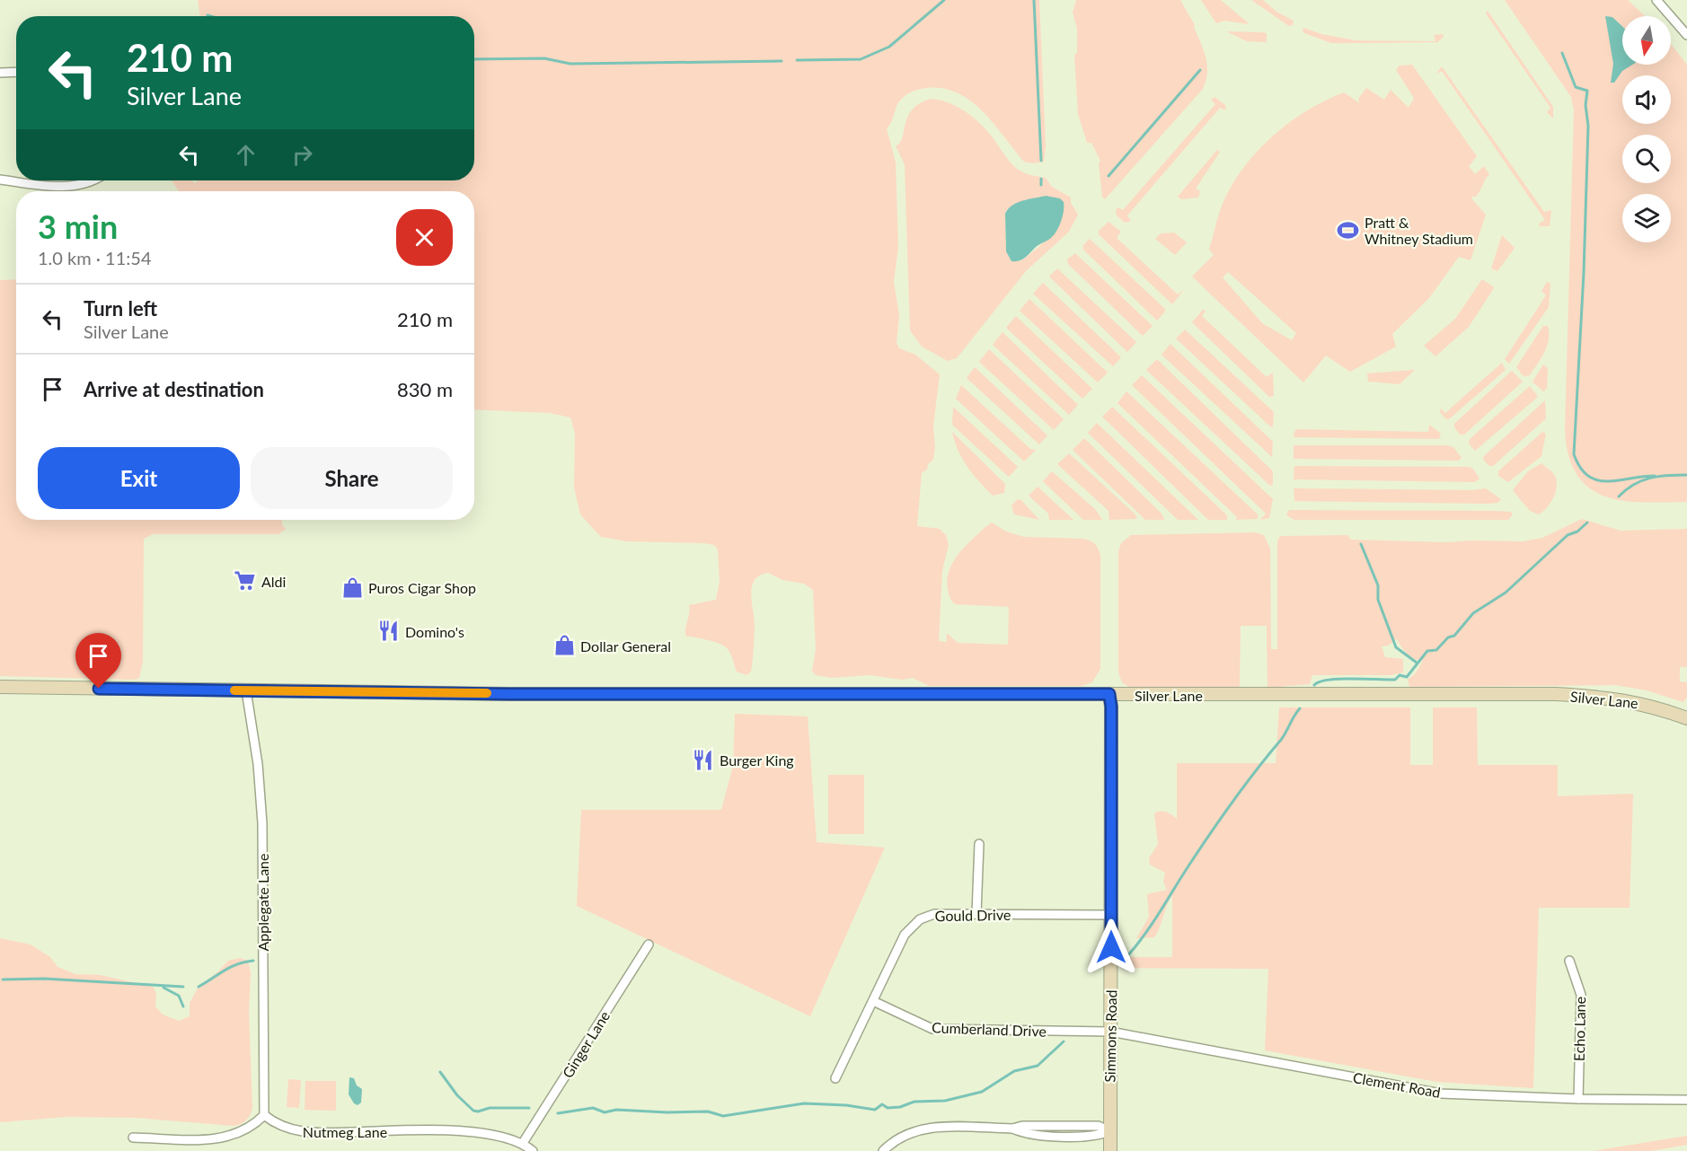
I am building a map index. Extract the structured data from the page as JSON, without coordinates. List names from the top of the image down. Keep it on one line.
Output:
{"streets":{"main road":["Silver Lane","Simmons Road"],"street":["Applegate Lane","Gould Drive","Cumberland Drive","Echo Lane","Ginger Lane","Clement Road","Nutmeg Lane"]},"crossings":[["Silver Lane","Applegate Lane"],["Silver Lane","Simmons Road"],["Applegate Lane","Nutmeg Lane"],["Gould Drive","Cumberland Drive"],["Gould Drive","Simmons Road"],["Cumberland Drive","Simmons Road"],["Cumberland Drive","Clement Road"],["Echo Lane","Clement Road"],["Simmons Road","Clement Road"],["Ginger Lane","Nutmeg Lane"]],"places":{"sports":["Pratt & Whitney Stadium"],"supermarket":["Aldi"],"shop":["Puros Cigar Shop","Dollar General"],"restaurant":["Domino's","Burger King"]},"north":"bottom","page":{"turn":["210 m","Silver Lane"],"heading":["3 min","1.0 km · 11:54"],"list":[{"name":"Turn left","note":"Silver Lane","value":"210 m"},{"name":"Arrive at destination","value":"830 m"}],"buttons":["Exit","Share"]}}
